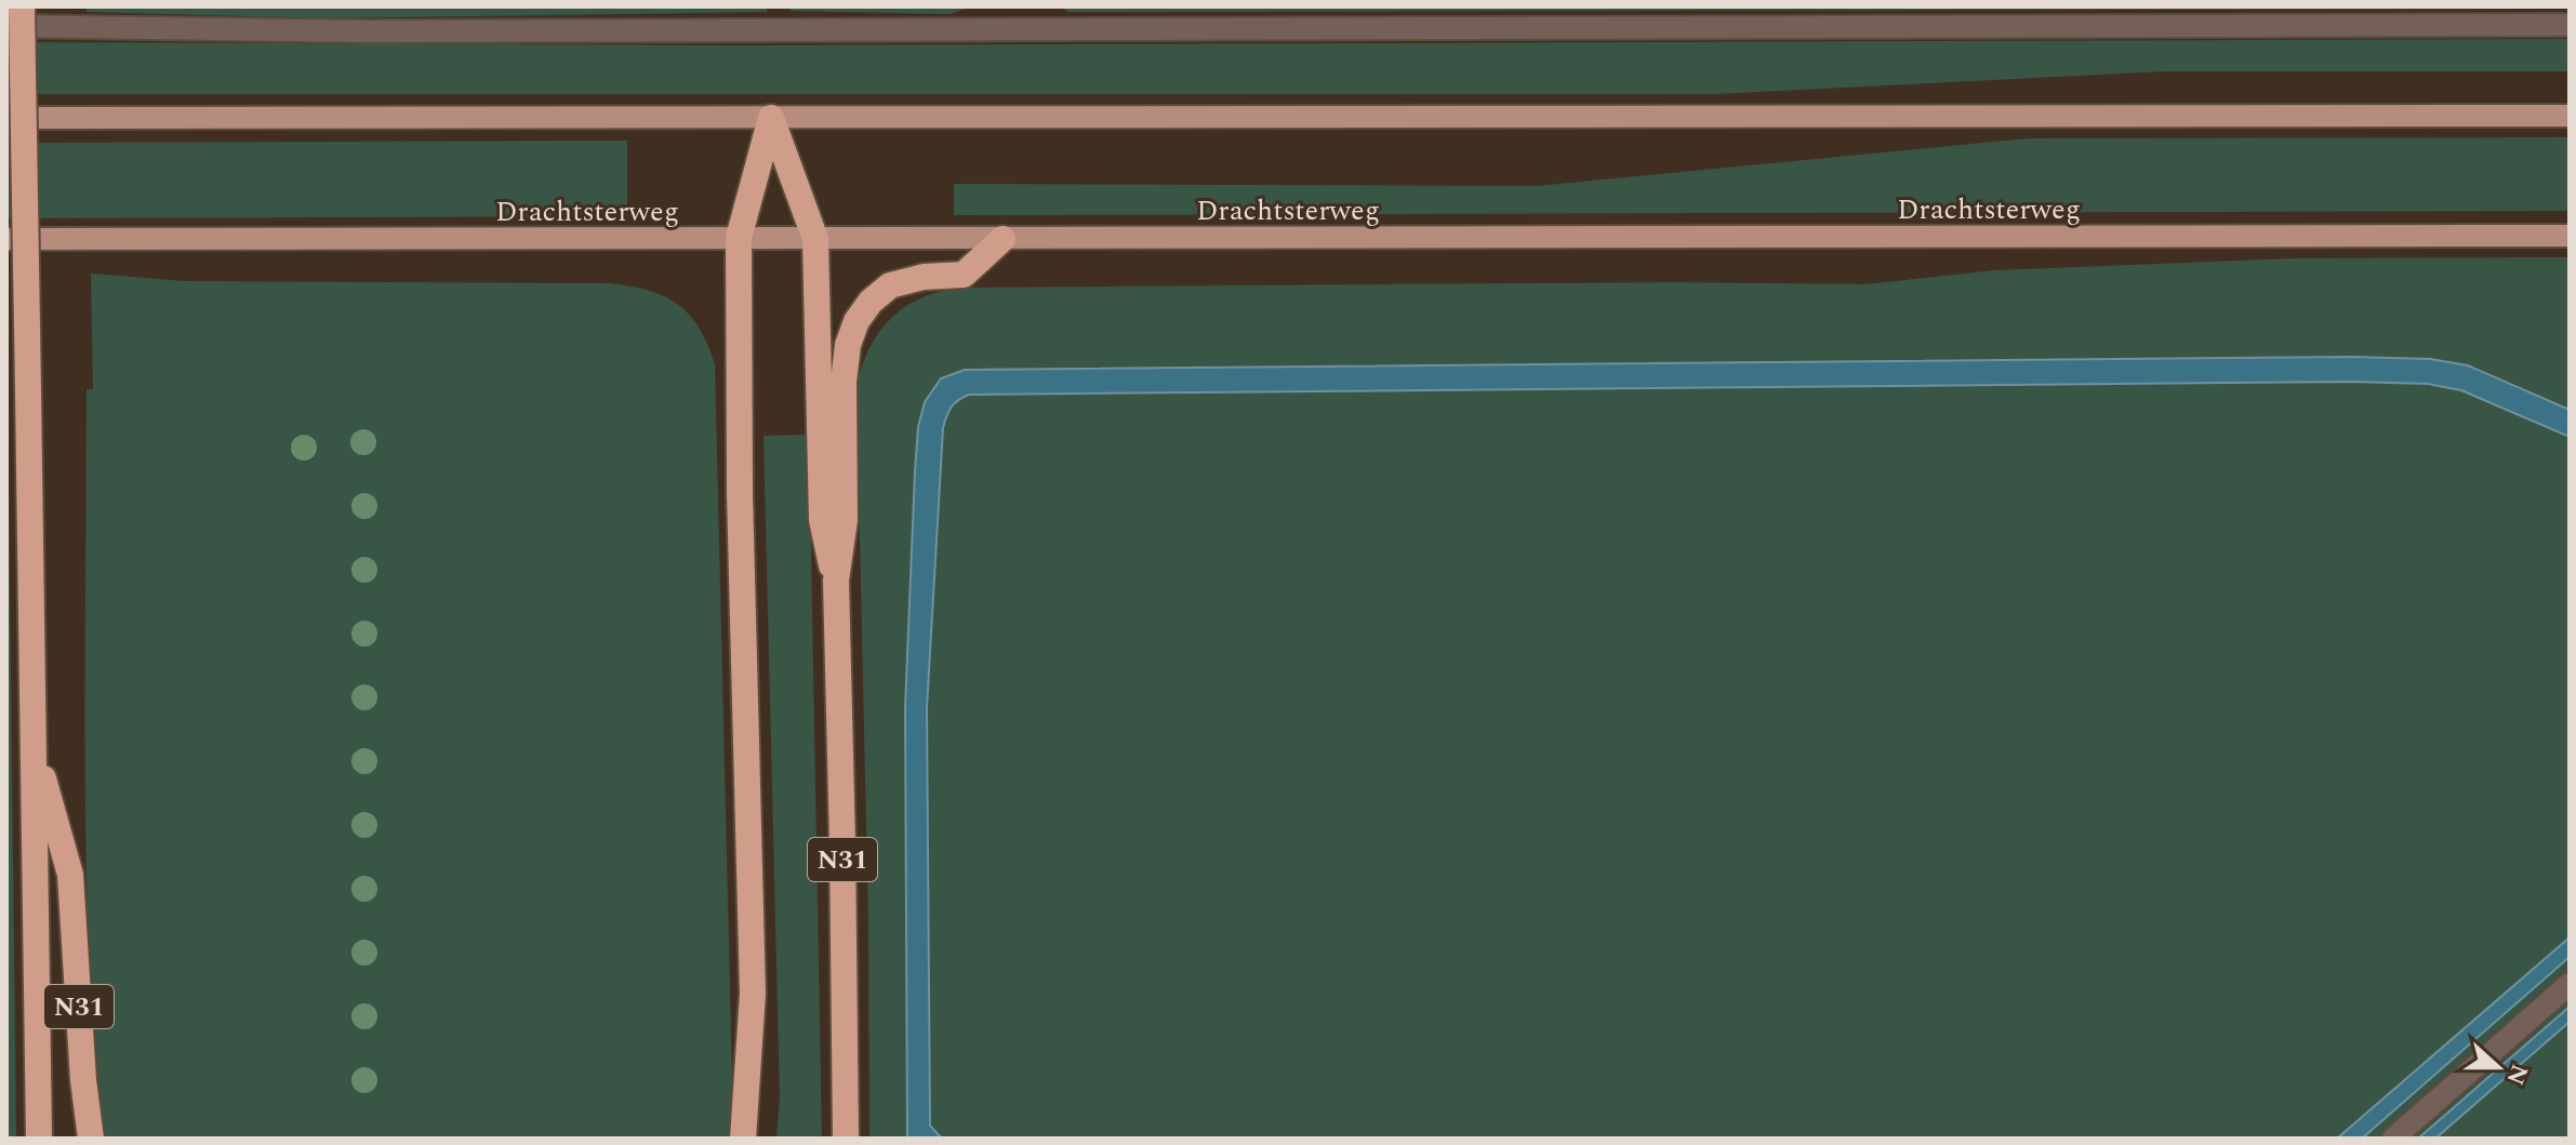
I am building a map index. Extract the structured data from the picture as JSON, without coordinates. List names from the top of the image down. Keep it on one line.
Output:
{"streets":{"highway":["N31"],"main road":["Drachtsterweg"]},"crossings":[["Drachtsterweg","N31"]],"north":"right"}
